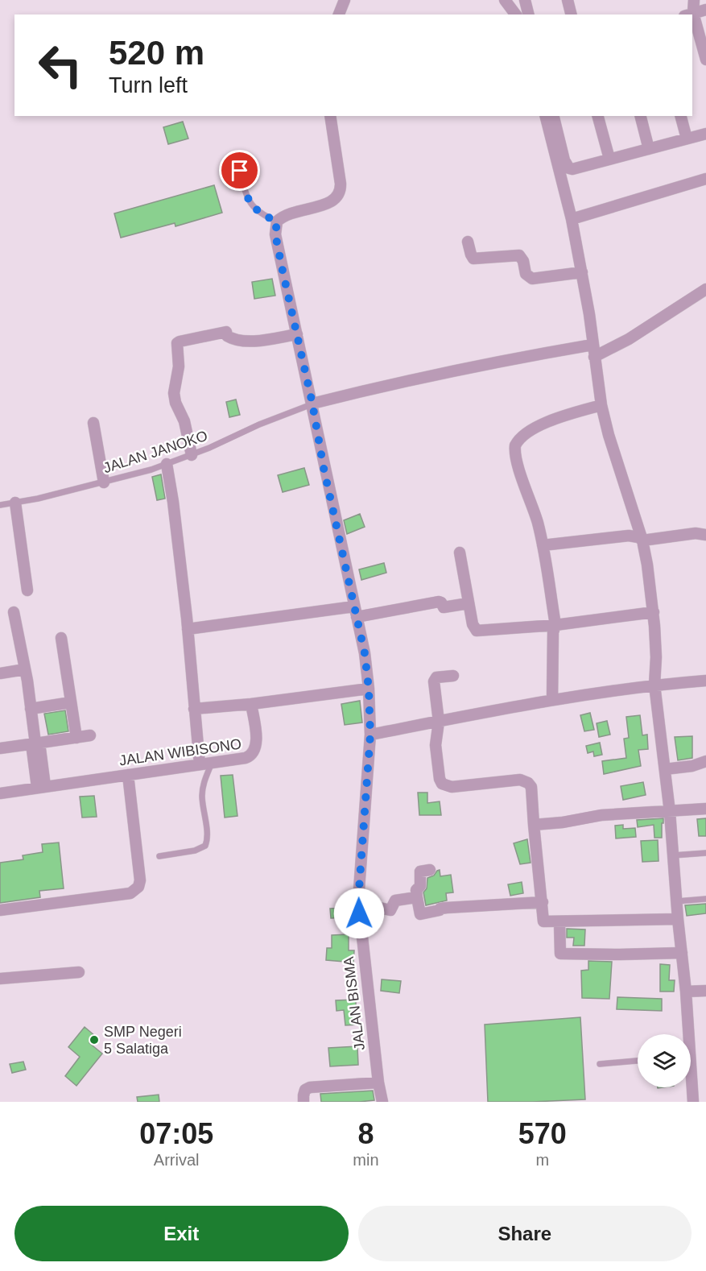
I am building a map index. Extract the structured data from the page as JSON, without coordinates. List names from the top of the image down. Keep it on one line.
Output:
{"streets":{"street":["JALAN WIBISONO","JALAN BISMA"],"lane":["JALAN JANOKO"]},"crossings":[["JALAN JANOKO","JALAN BISMA"]],"places":["SMP Negeri 5 Salatiga"],"page":{"turn":["520 m","Turn left"],"eta":["07:05","Arrival","8","min","570","m"],"buttons":["Exit","Share"]}}
